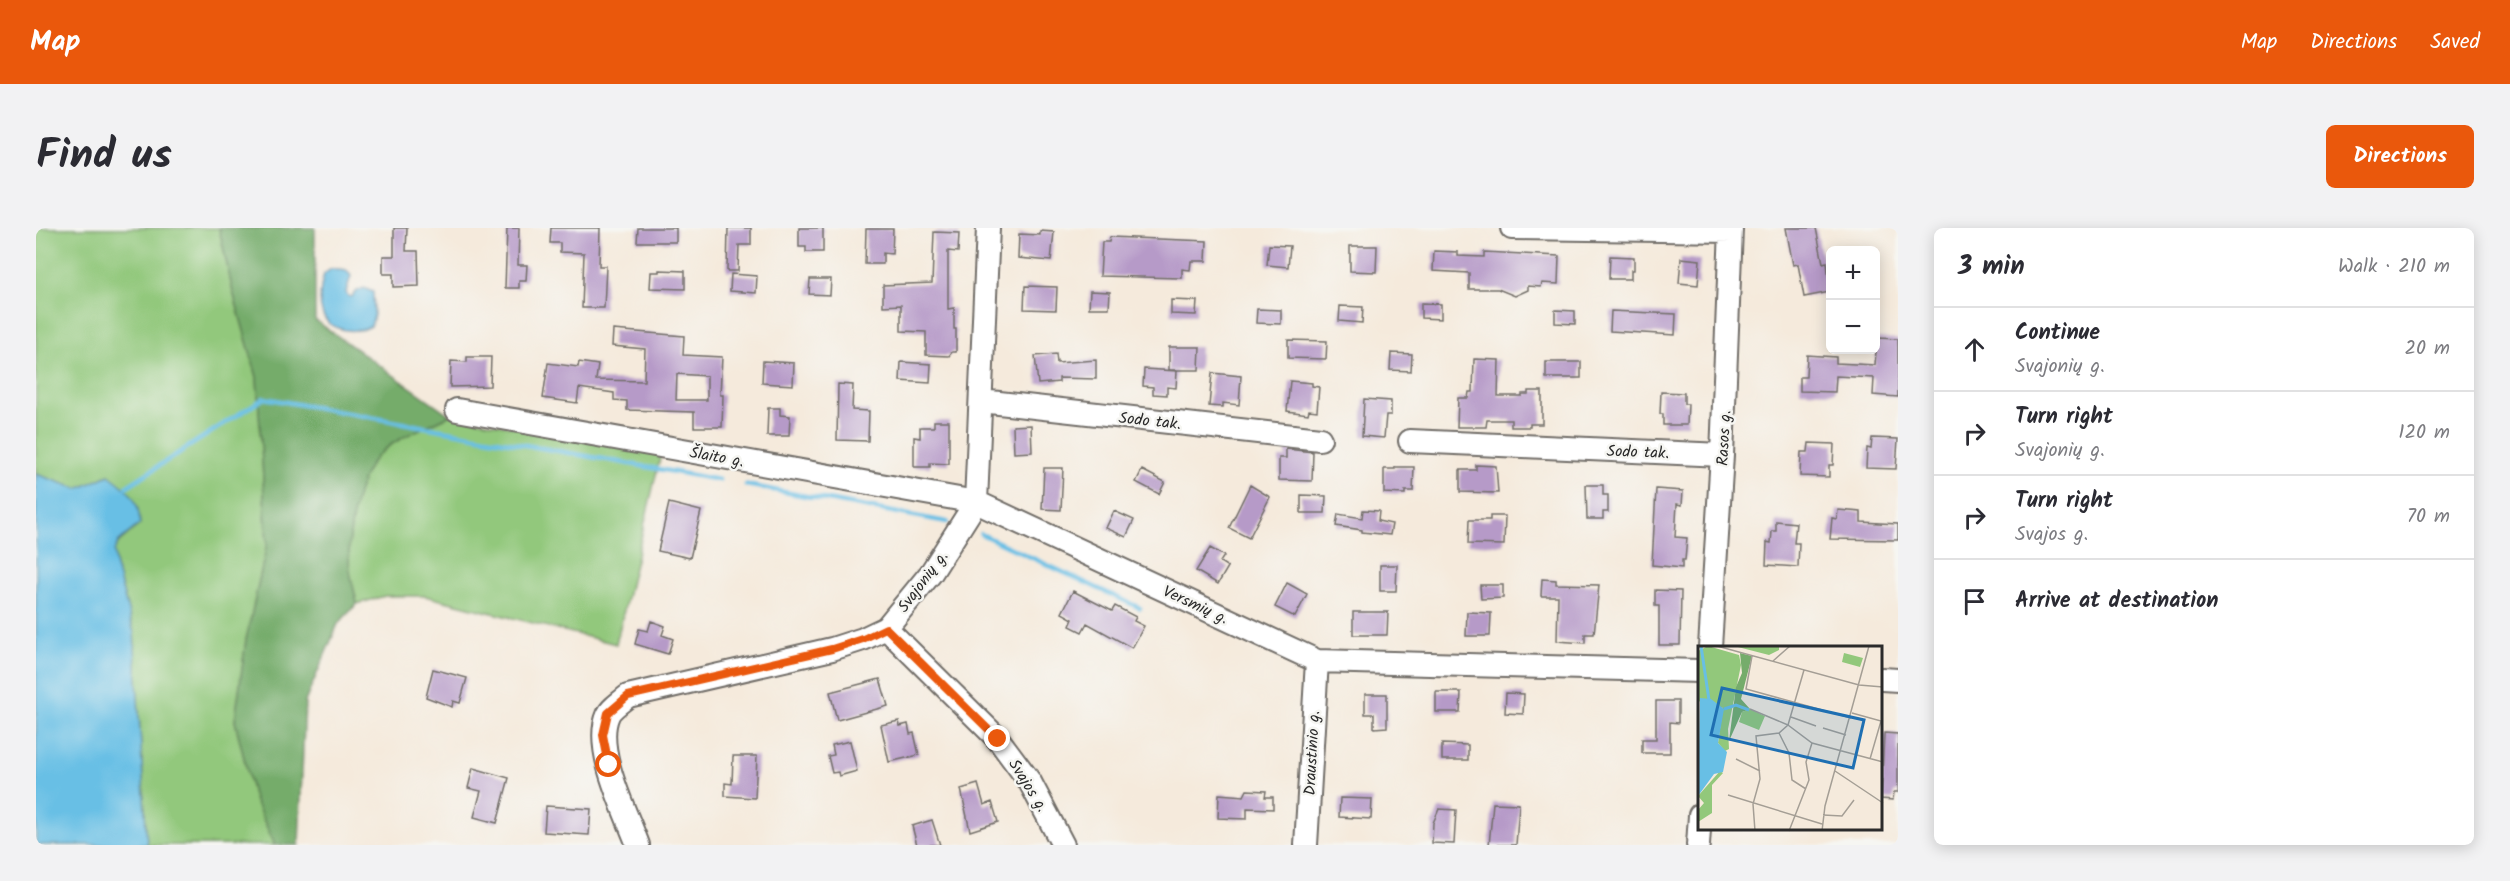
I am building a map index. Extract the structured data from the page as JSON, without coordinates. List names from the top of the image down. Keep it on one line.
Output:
{"streets":{"street":["Sodo tak.","Rasos g.","Šlaito g.","Svajonių g.","Versmių g.","Draustinio g.","Svajos g."]},"crossings":[["Sodo tak.","Rasos g."],["Šlaito g.","Svajonių g."],["Šlaito g.","Versmių g."],["Svajonių g.","Versmių g."],["Svajonių g.","Svajos g."],["Versmių g.","Draustinio g."]],"page":{"header":"Map","nav":["Map","Directions","Saved"],"title":"Find us","buttons":"Directions","heading":["3 min","Walk · 210 m"],"map_buttons":["+","−"],"list":[["Continue","Svajonių g.","20 m"],["Turn right","Svajonių g.","120 m"],["Turn right","Svajos g.","70 m"],"Arrive at destination"]}}
